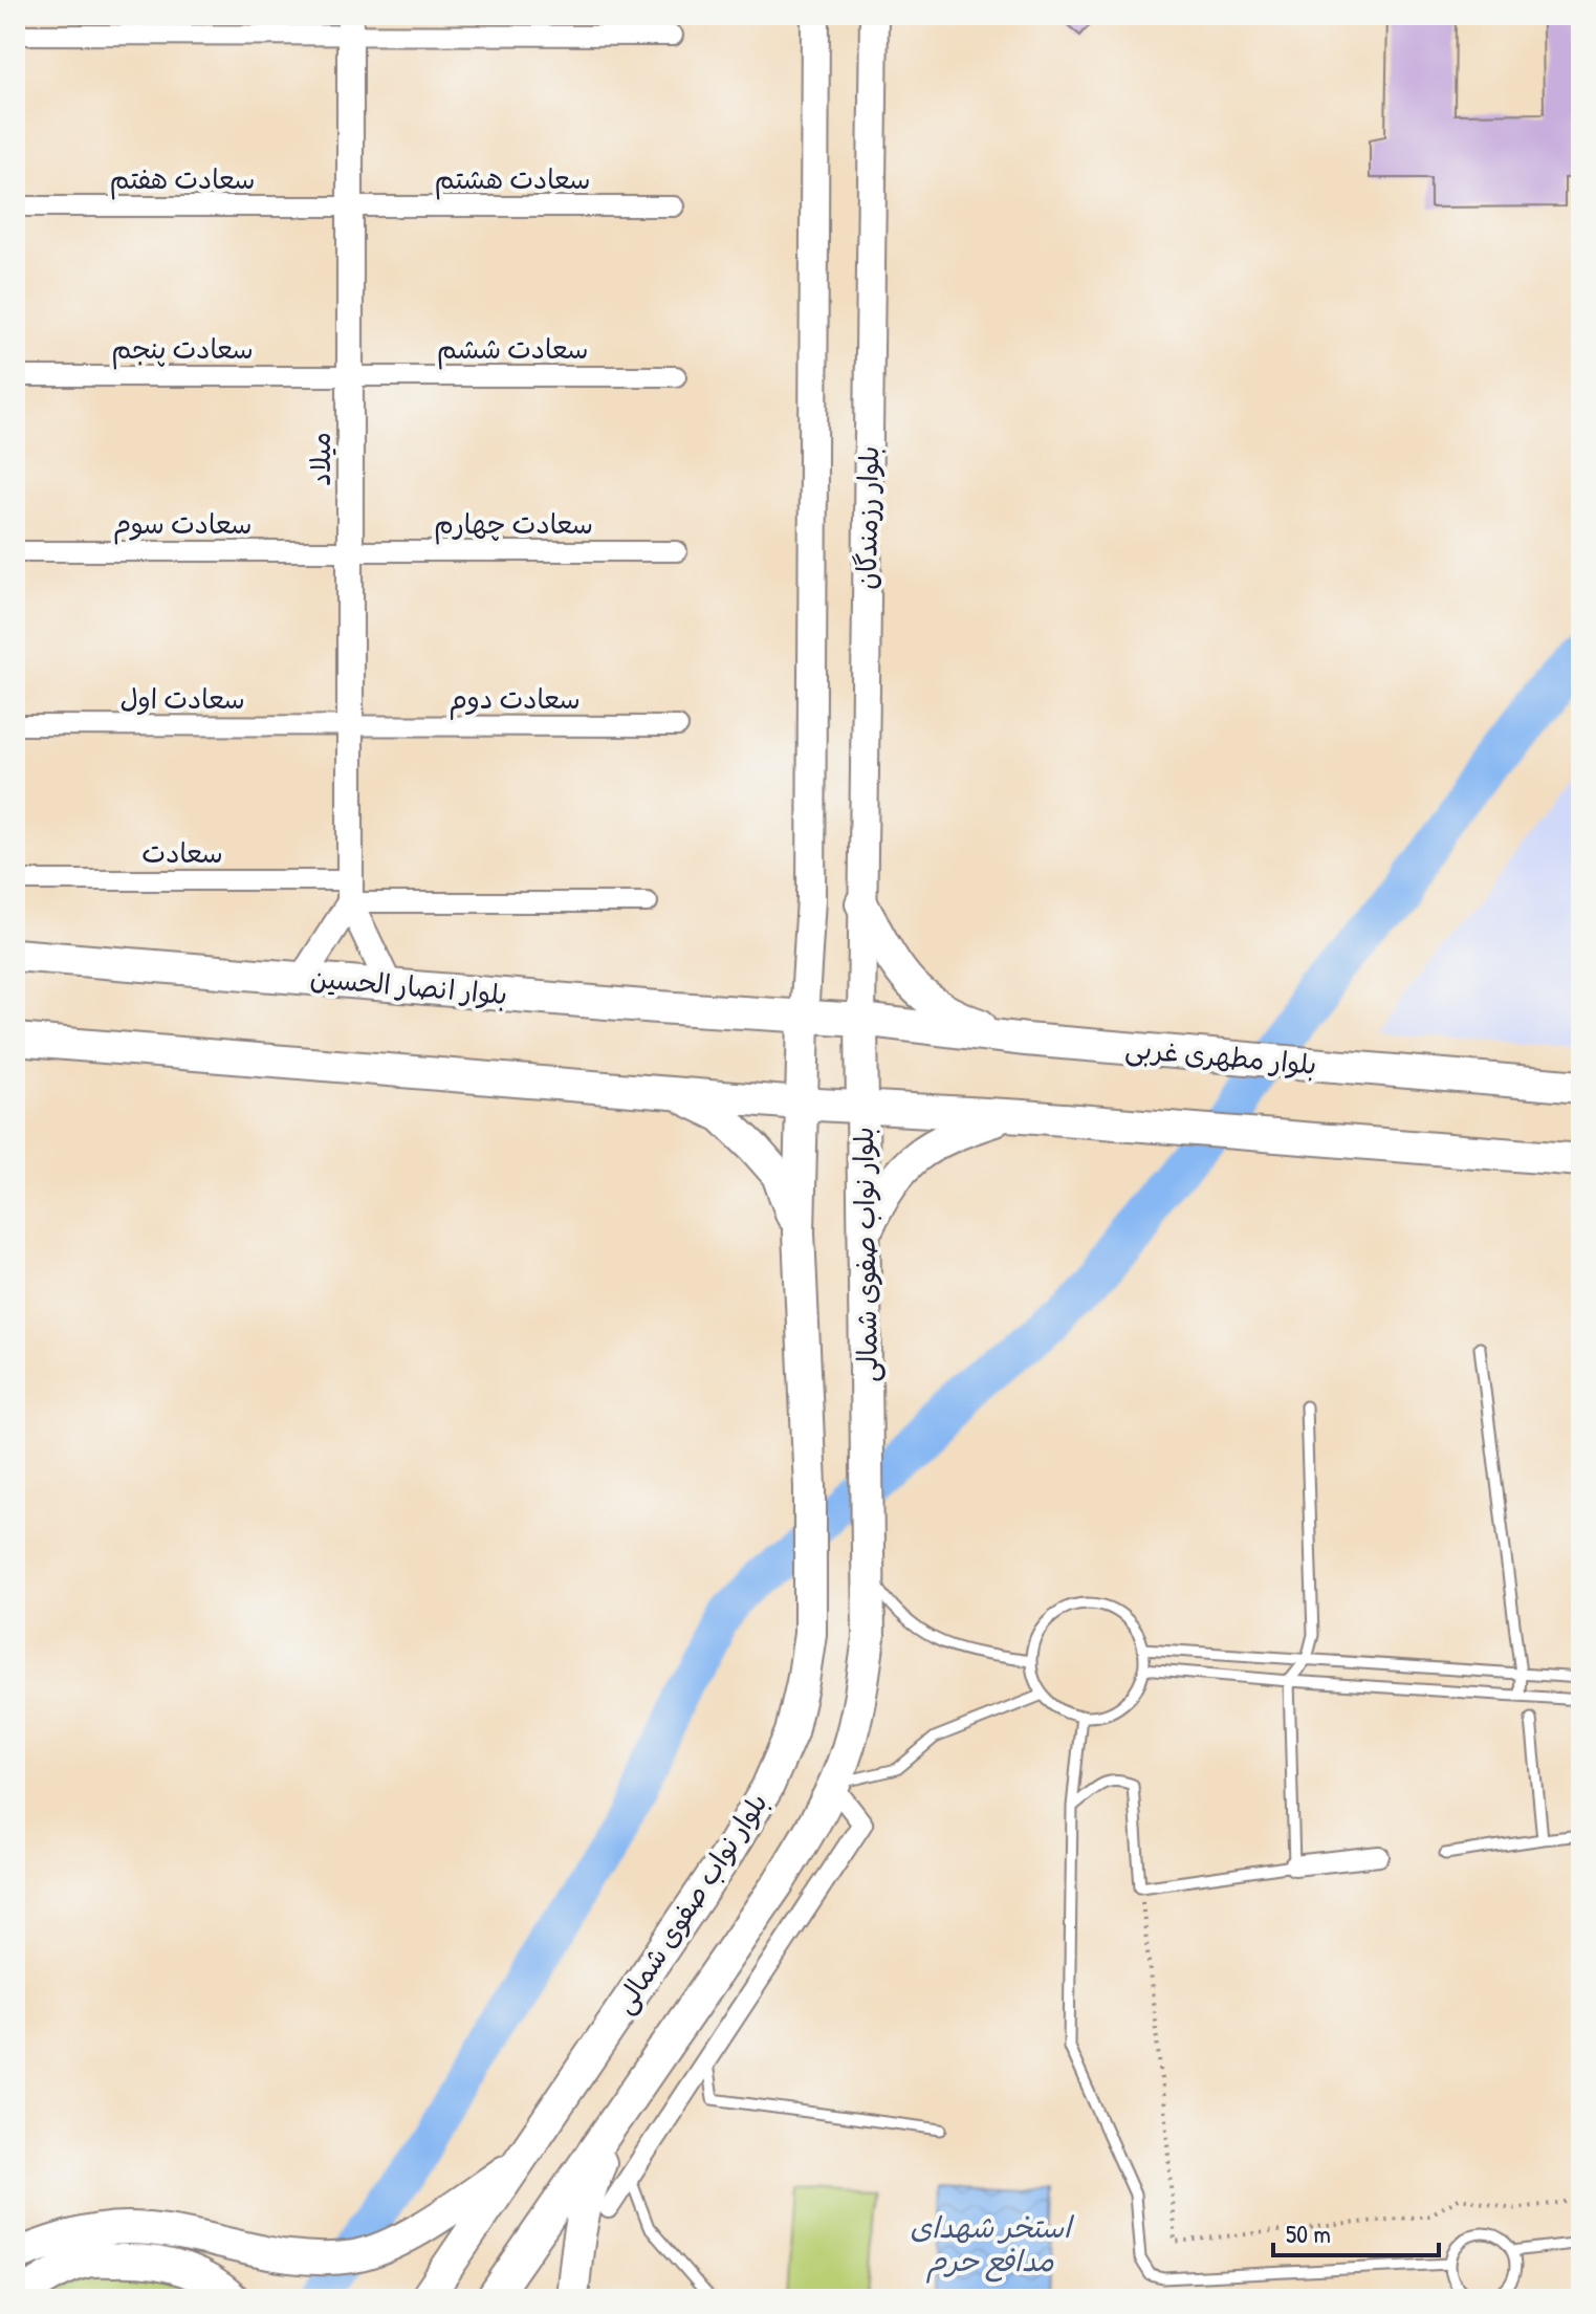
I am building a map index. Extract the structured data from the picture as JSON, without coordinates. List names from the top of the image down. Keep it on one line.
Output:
{"streets":{"main road":["بلوار رزمندگان","بلوار انصار الحسین","بلوار مطهری غربی","بلوار نواب صفوی شمالی"],"street":["سعادت هفتم","سعادت هشتم","سعادت پنجم","سعادت ششم","میلاد","سعادت سوم","سعادت چهارم","سعادت اول","سعادت دوم","سعادت"]},"crossings":[["سعادت هفتم","سعادت هشتم"],["سعادت هفتم","میلاد"],["سعادت هشتم","میلاد"],["سعادت پنجم","سعادت ششم"],["سعادت پنجم","میلاد"],["سعادت ششم","میلاد"],["میلاد","سعادت سوم"],["میلاد","سعادت چهارم"],["میلاد","سعادت اول"],["میلاد","سعادت دوم"],["میلاد","سعادت"],["بلوار رزمندگان","بلوار انصار الحسین"],["بلوار رزمندگان","بلوار مطهری غربی"],["بلوار رزمندگان","بلوار نواب صفوی شمالی"],["سعادت سوم","سعادت چهارم"],["سعادت اول","سعادت دوم"],["بلوار انصار الحسین","بلوار مطهری غربی"],["بلوار انصار الحسین","بلوار نواب صفوی شمالی"],["بلوار مطهری غربی","بلوار نواب صفوی شمالی"]],"water":["استخر شهدای مدافع حرم"],"scale_bar":"50 m"}
